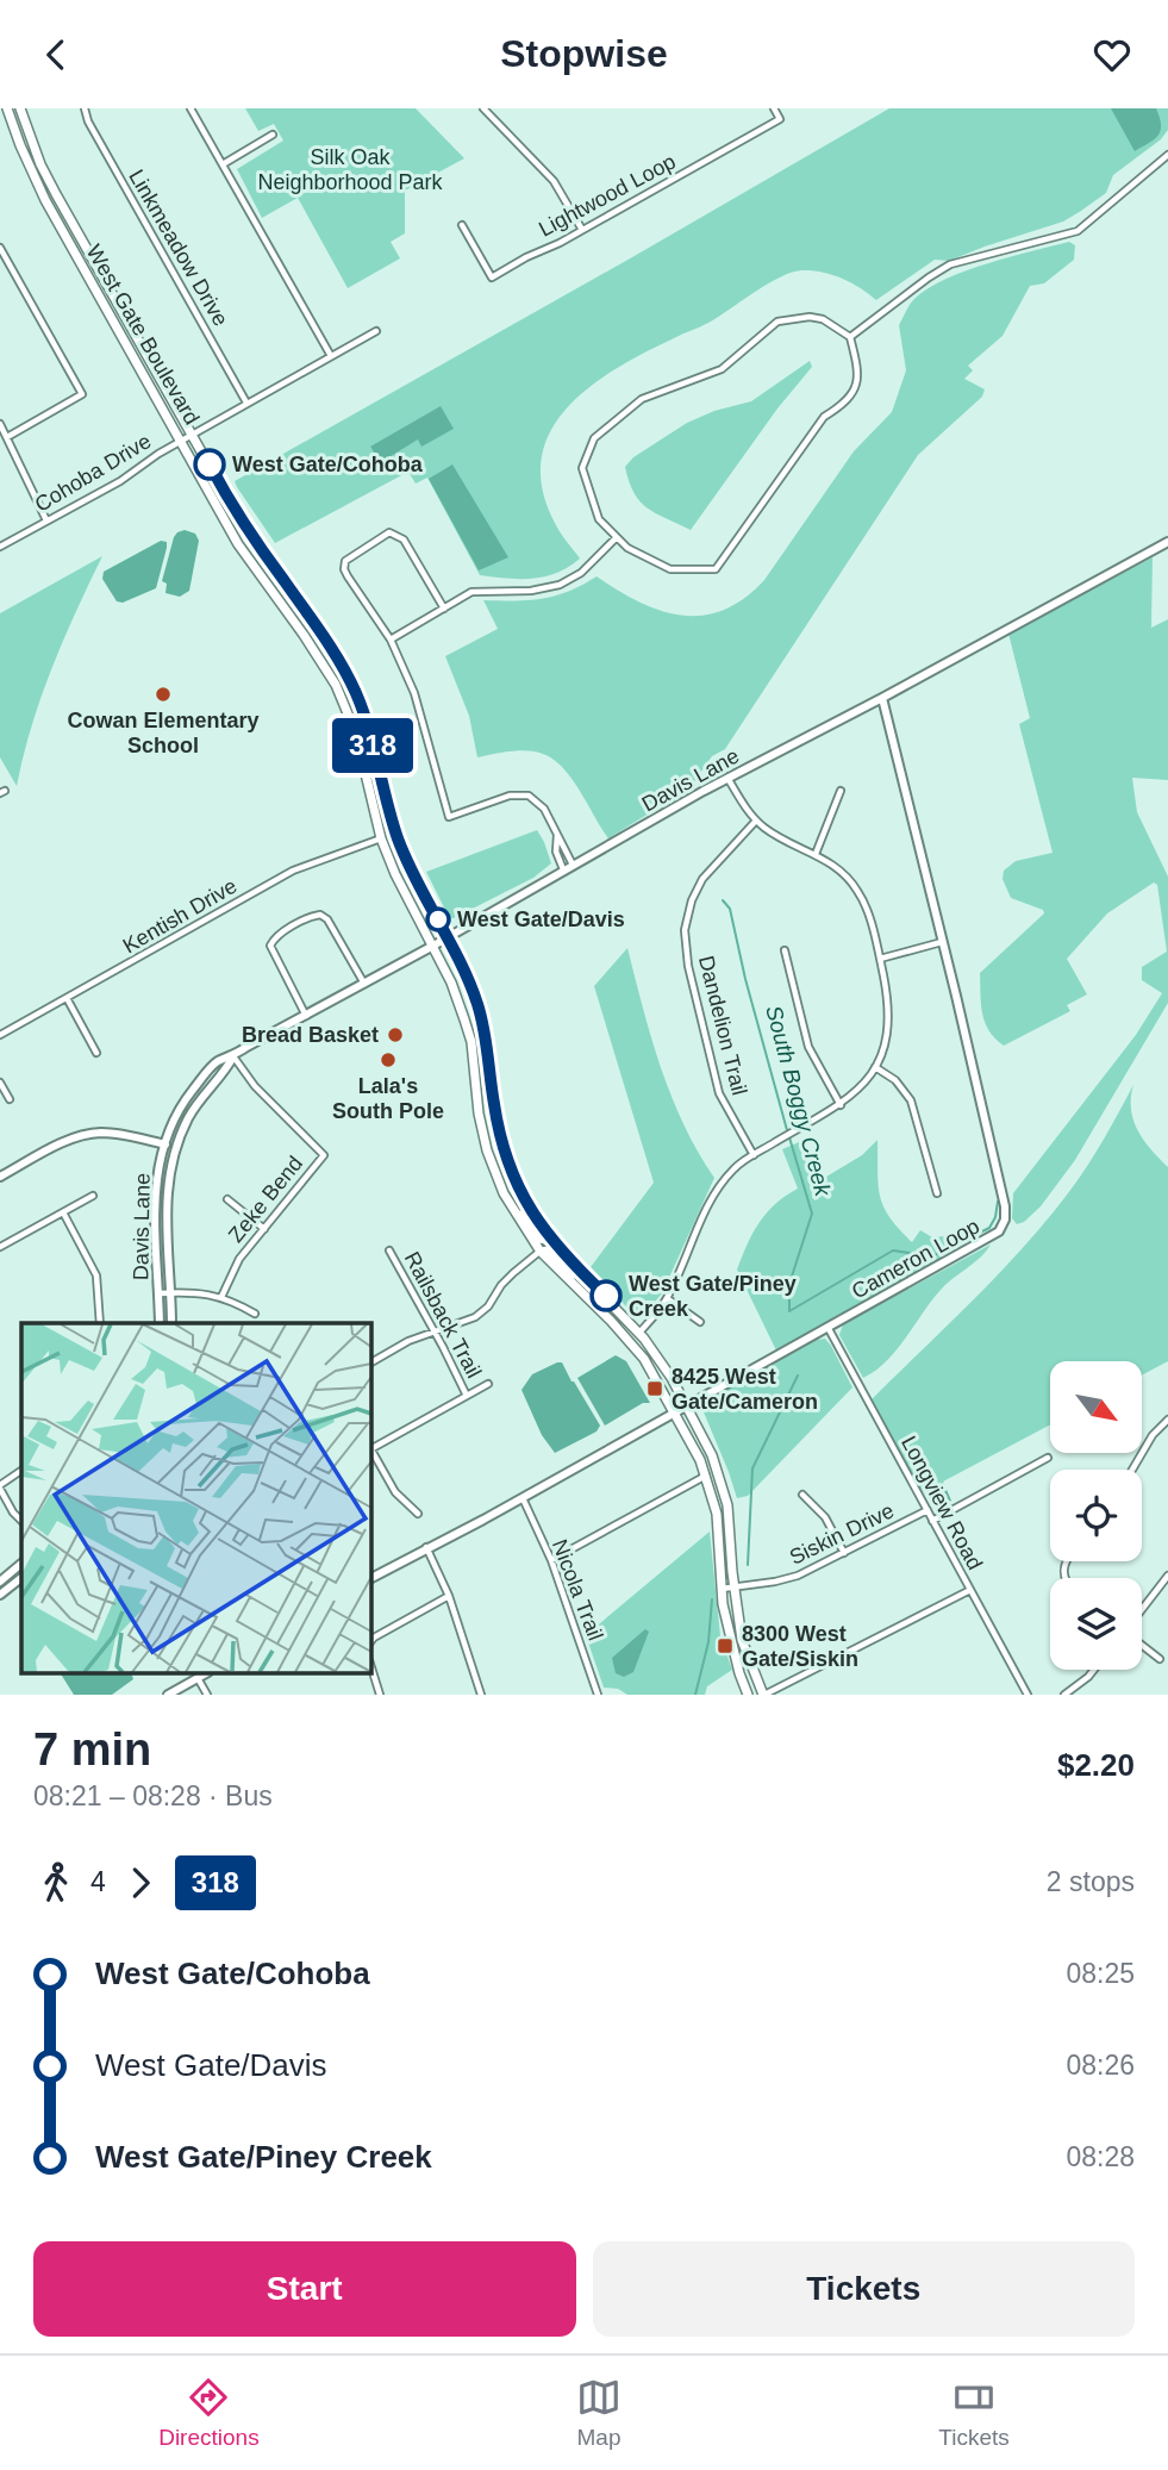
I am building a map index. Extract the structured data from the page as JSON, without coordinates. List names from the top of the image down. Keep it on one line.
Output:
{"streets":{"main road":["West Gate Boulevard"],"street":["Lightwood Loop","Linkmeadow Drive","Cohoba Drive","Davis Lane","Kentish Drive","Dandelion Trail","Zeke Bend","Cameron Loop","Railsback Trail","Longview Road","Siskin Drive","Nicola Trail"]},"crossings":[["Linkmeadow Drive","Cohoba Drive"],["West Gate Boulevard","Cohoba Drive"],["West Gate Boulevard","Davis Lane"],["West Gate Boulevard","Kentish Drive"],["West Gate Boulevard","Cameron Loop"],["West Gate Boulevard","Siskin Drive"],["Davis Lane","Zeke Bend"],["Davis Lane","Cameron Loop"],["Cameron Loop","Longview Road"],["Cameron Loop","Nicola Trail"],["Longview Road","Siskin Drive"]],"water":["South Boggy Creek"],"parks":["Silk Oak Neighborhood Park"],"places":{"other":["West Gate/Cohoba","Cowan Elementary School","West Gate/Davis","Bread Basket","Lala's South Pole","West Gate/Piney Creek"],"transit":["8425 West Gate/Cameron","8300 West Gate/Siskin"]},"lines":["bus line 318"],"north":"bottom right","page":{"header":"Stopwise","on_map":"318","heading":["7 min","08:21 – 08:28 · Bus","$2.20"],"legs":["4","318","2 stops"],"list":[{"name":"West Gate/Cohoba","value":"08:25"},{"name":"West Gate/Davis","value":"08:26"},{"name":"West Gate/Piney Creek","value":"08:28"}],"buttons":["Start","Tickets"],"tabs":["Directions","Map","Tickets"]}}
